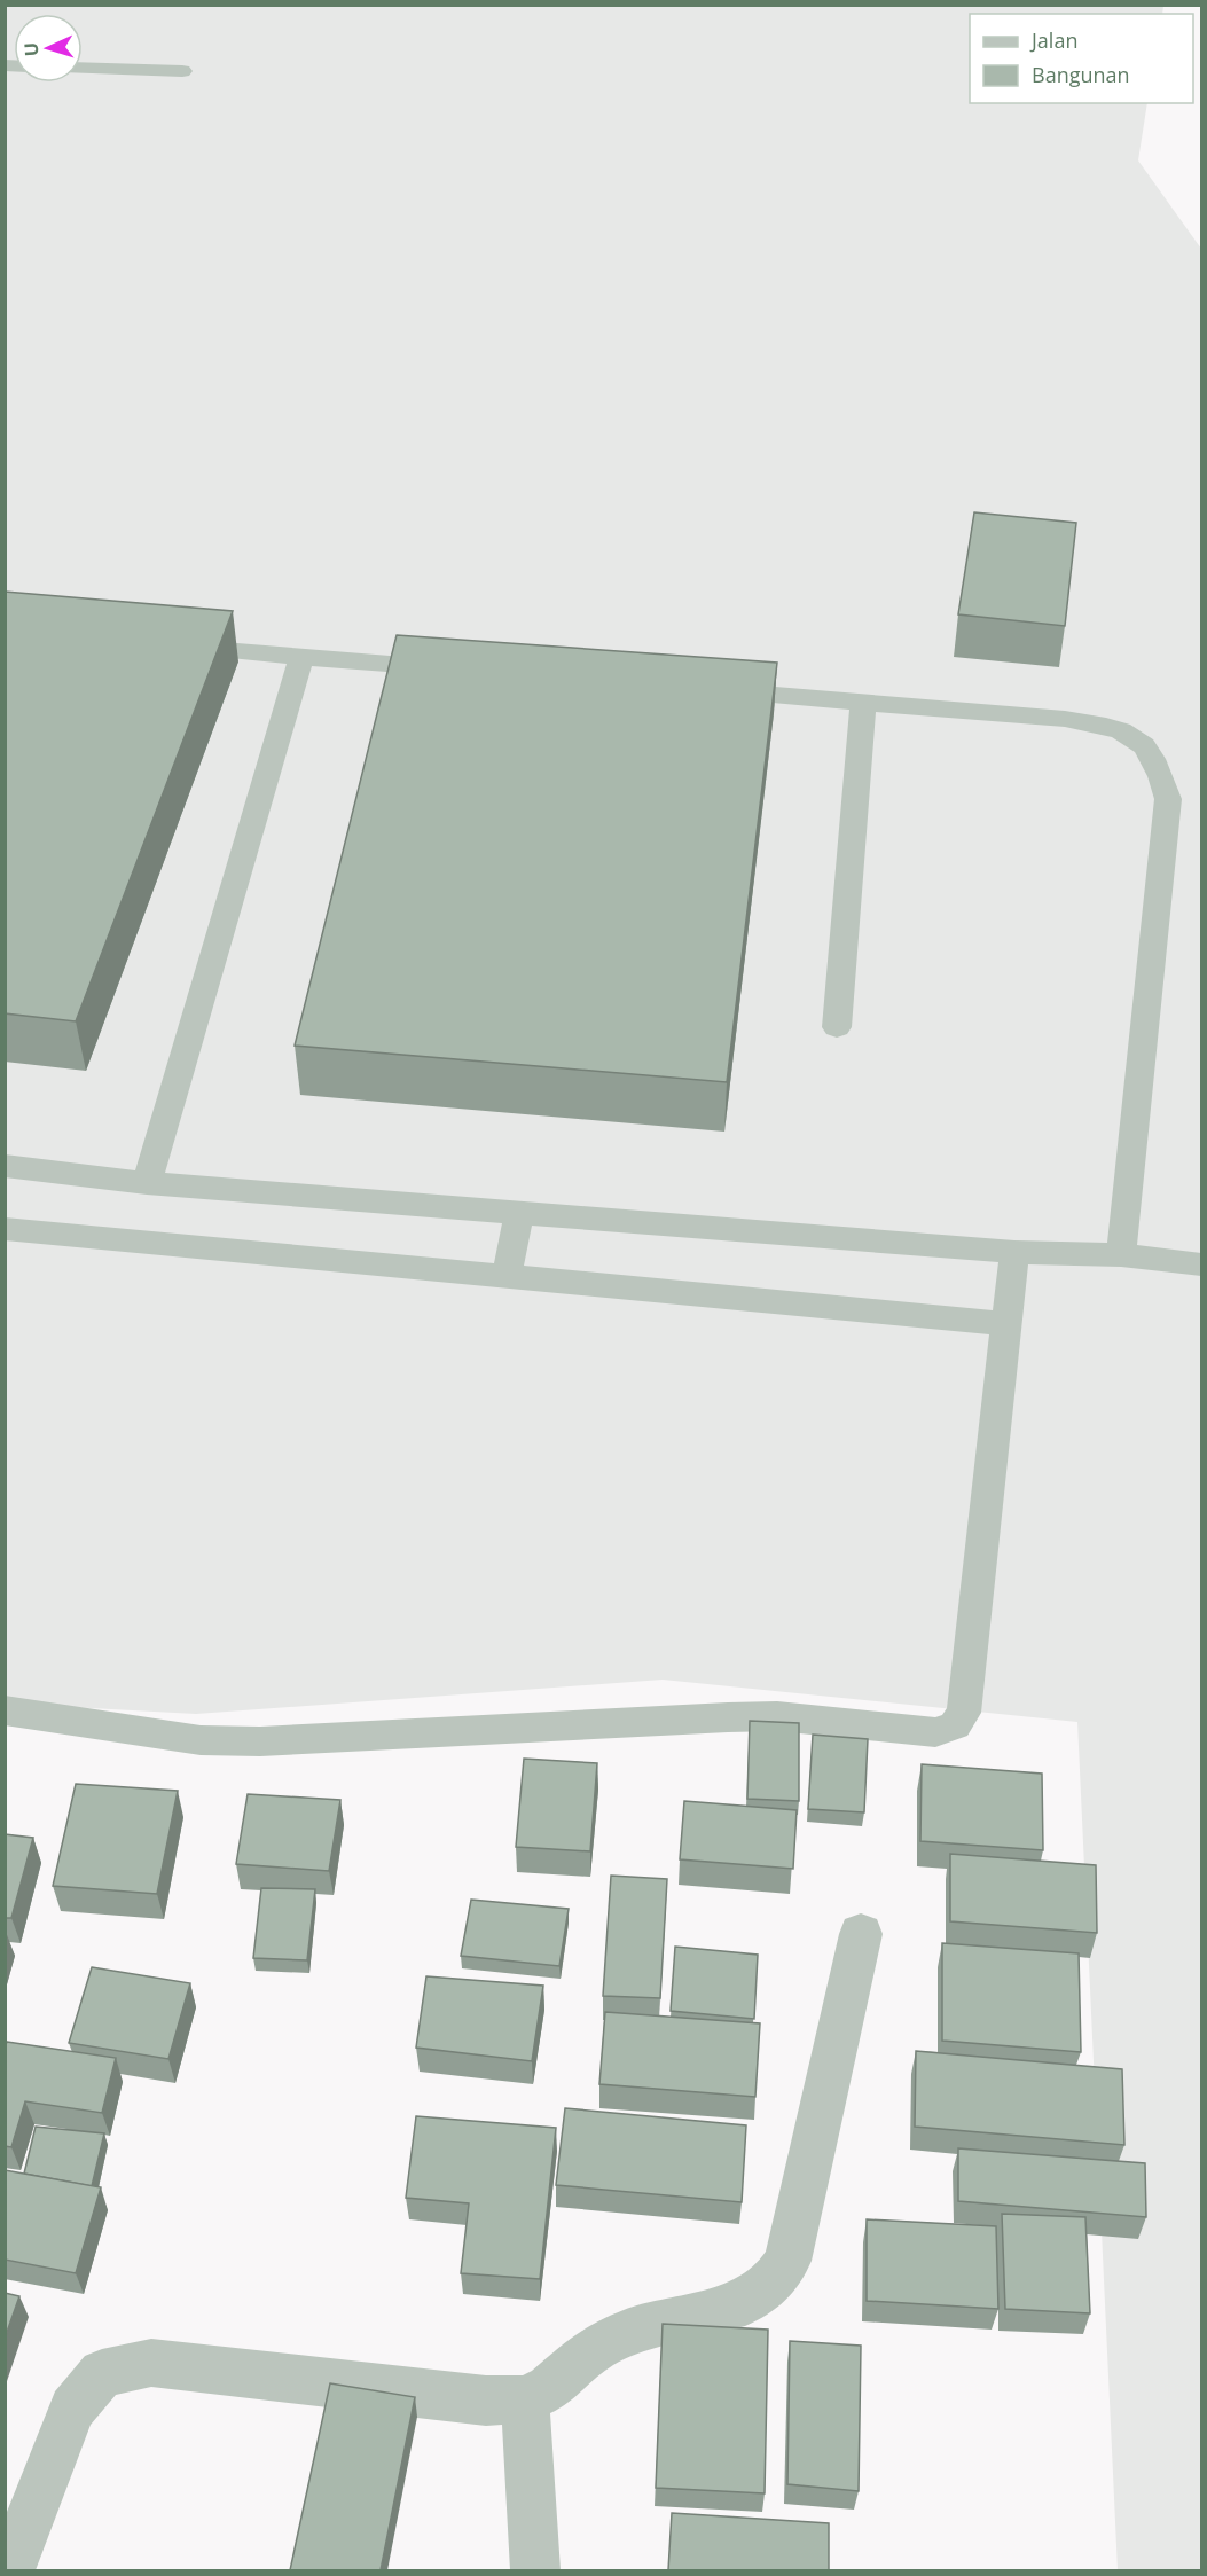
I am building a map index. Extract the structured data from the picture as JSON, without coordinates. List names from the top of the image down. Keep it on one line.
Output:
{"legend":["Jalan","Bangunan"],"north":"left"}
